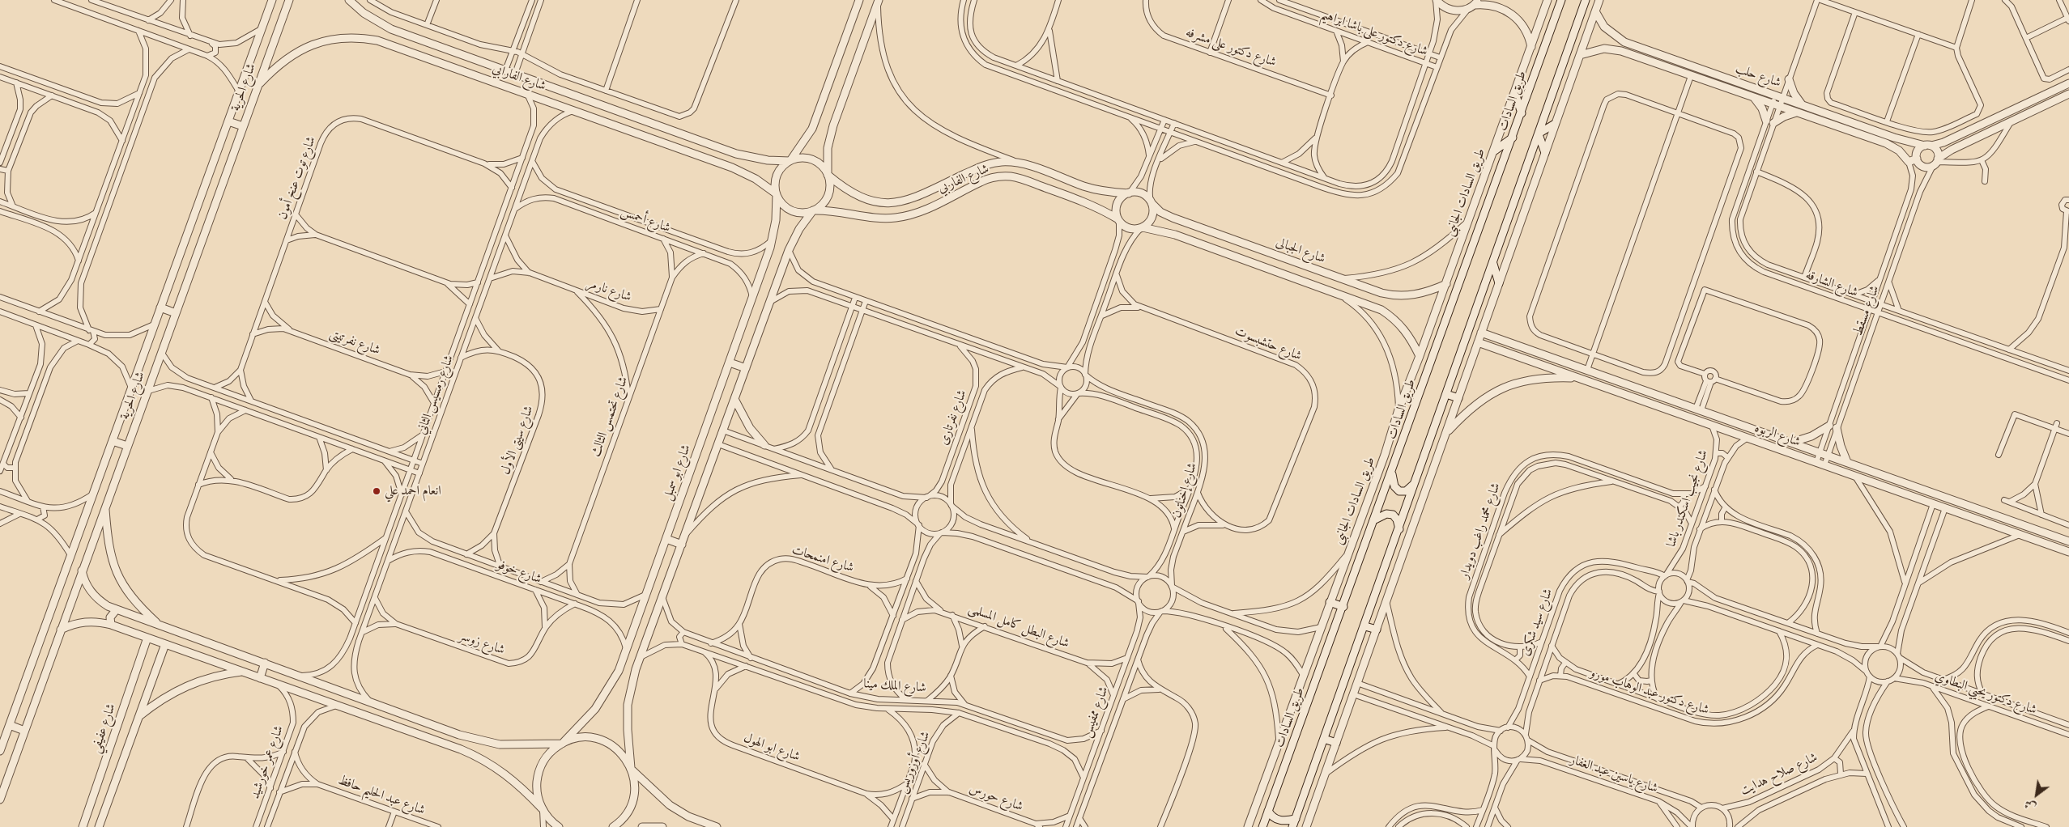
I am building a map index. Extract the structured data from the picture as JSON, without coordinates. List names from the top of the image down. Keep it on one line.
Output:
{"streets":{"street":["شارع دكتور على باشا ابراهيم","شارع دكتور على مشرفه","شارع حلب","شارع الفارابي","شارع الحرية","طريق السادات","شارع توت عنخ أمون","شارع الفاربي","طريق السادات الجانبى","شارع أحمس","شارع الجبالى","شارع الشارقه","شارع نارمر","شارع مسقط","شارع نفرتيتى","شارع حتشبسوت","شارع رمسيس الثاني","شارع تحتمس الثالث","شارع نفرتارى","شارع الربوه","شارع سيتى الأول","شارع ابو سمبل","شارع إخناتون","شارع نجيب اسكندر باشا","شارع محمد راغب دويدار","شارع امنمحات","شارع خوفو","شارع سيد شكرى","شارع البطل كامل المسلمى","شارع زوسر","شارع الملك مينا","شارع دكتور عبد الوهاب مورو","شارع دكتور يحيي البطاوي","شارع ممفيس","شارع عفيفي","شارع ابو الهول","شارع عمر خورشيد","شارع أوزوريس","شارع ياسين عبد الغفار","شارع صلاح هدايت","شارع عبد الحليم حافظ","شارع حورس"]},"crossings":[["شارع حلب","شارع الشارقه"],["شارع حلب","شارع مسقط"],["شارع الفارابي","شارع الحرية"],["شارع الفارابي","شارع الفاربي"],["شارع الفارابي","شارع رمسيس الثاني"],["شارع الفارابي","شارع ابو سمبل"],["شارع توت عنخ أمون","شارع نفرتيتى"],["شارع توت عنخ أمون","شارع رمسيس الثاني"],["شارع الفاربي","شارع الجبالى"],["شارع الفاربي","شارع ابو سمبل"],["طريق السادات الجانبى","شارع الجبالى"],["شارع أحمس","شارع رمسيس الثاني"],["شارع أحمس","شارع تحتمس الثالث"],["شارع أحمس","شارع ابو سمبل"],["شارع الشارقه","شارع مسقط"],["شارع نارمر","شارع رمسيس الثاني"],["شارع نارمر","شارع تحتمس الثالث"],["شارع مسقط","شارع الربوه"],["شارع نفرتيتى","شارع رمسيس الثاني"],["شارع حتشبسوت","شارع إخناتون"],["شارع رمسيس الثاني","شارع سيتى الأول"],["شارع رمسيس الثاني","شارع خوفو"],["شارع رمسيس الثاني","شارع زوسر"],["شارع تحتمس الثالث","شارع خوفو"],["شارع الربوه","شارع نجيب اسكندر باشا"],["شارع سيتى الأول","شارع خوفو"],["شارع ابو سمبل","شارع خوفو"],["شارع إخناتون","شارع ممفيس"],["شارع نجيب اسكندر باشا","شارع محمد راغب دويدار"],["شارع نجيب اسكندر باشا","شارع سيد شكرى"],["شارع محمد راغب دويدار","شارع سيد شكرى"],["شارع امنمحات","شارع الملك مينا"],["شارع خوفو","شارع زوسر"],["شارع سيد شكرى","شارع دكتور عبد الوهاب مورو"],["شارع سيد شكرى","شارع ياسين عبد الغفار"],["شارع البطل كامل المسلمى","شارع الملك مينا"],["شارع البطل كامل المسلمى","شارع ممفيس"],["شارع الملك مينا","شارع ممفيس"],["شارع الملك مينا","شارع ابو الهول"],["شارع الملك مينا","شارع أوزوريس"],["شارع ممفيس","شارع حورس"],["شارع ابو الهول","شارع أوزوريس"],["شارع عمر خورشيد","شارع عبد الحليم حافظ"],["شارع أوزوريس","شارع حورس"],["شارع ياسين عبد الغفار","شارع صلاح هدايت"]],"places":["انعام احمد علي"],"north":"bottom left"}
